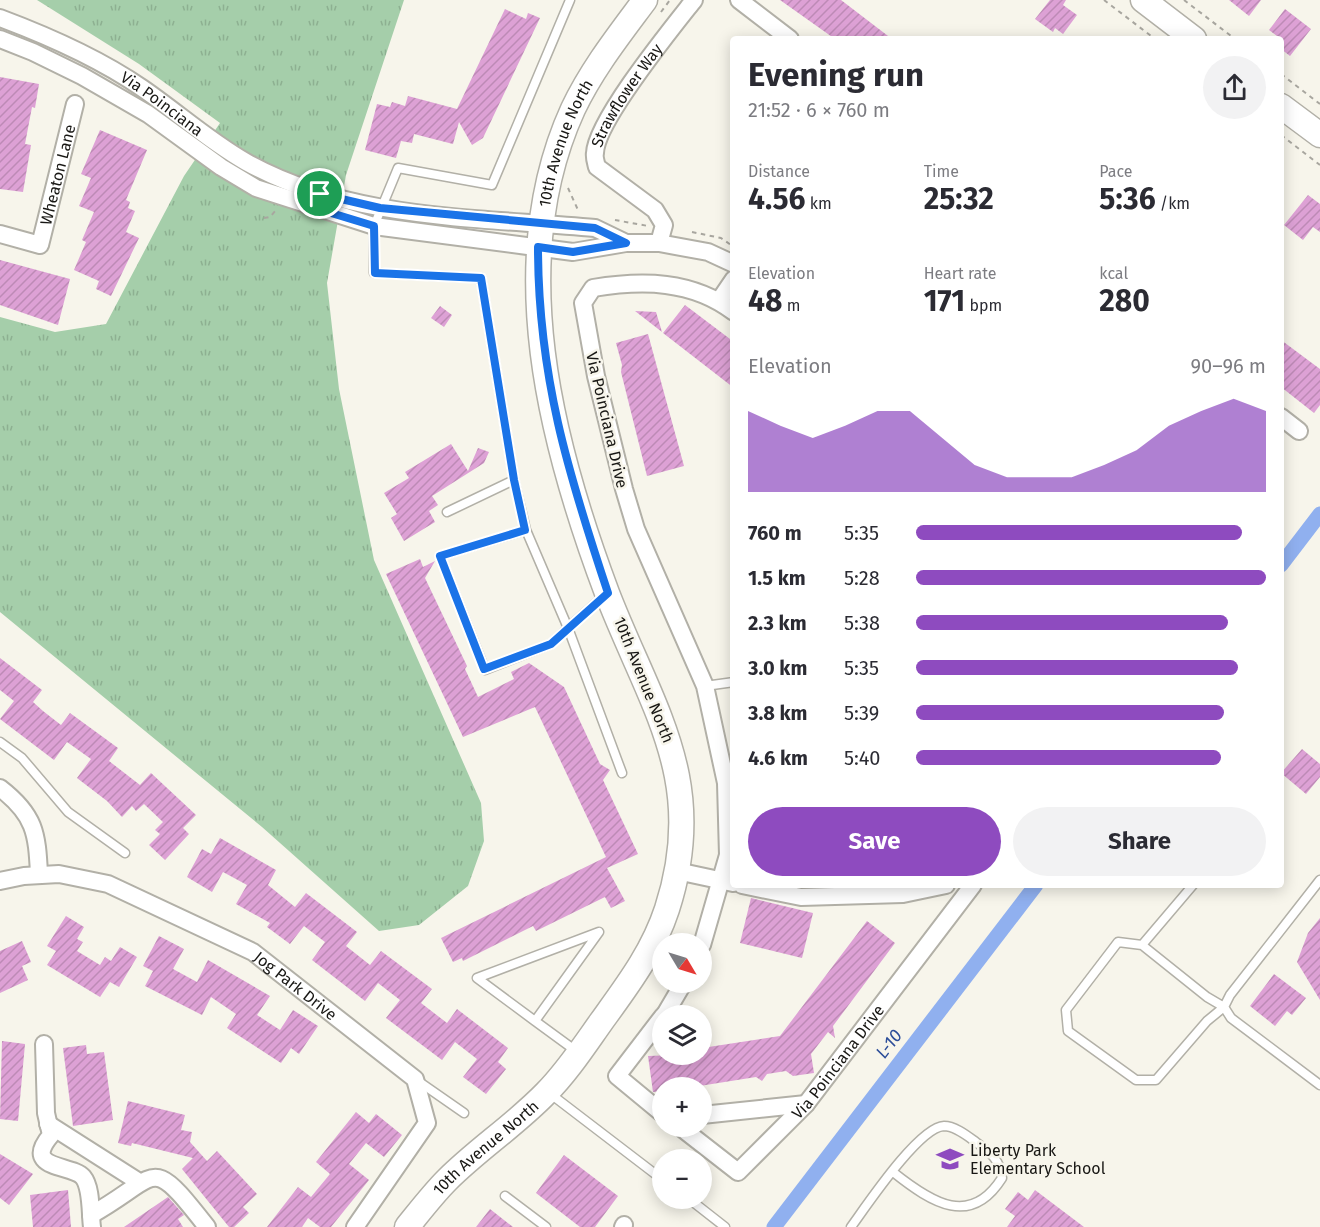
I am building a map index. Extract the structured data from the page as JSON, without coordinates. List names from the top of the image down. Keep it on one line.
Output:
{"streets":{"street":["Strawflower Way","Via Poinciana","10th Avenue North","Wheaton Lane","Via Poinciana Drive","Jog Park Drive"]},"crossings":[["Strawflower Way","Via Poinciana"],["Via Poinciana","10th Avenue North"]],"water":["L-10"],"places":{"school or university":["Liberty Park Elementary School"]},"north":"bottom right","page":{"heading":["Evening run","21:52 · 6 × 760 m"],"stats":[["Distance","4.56 km"],["Time","25:32"],["Pace","5:36 /km"],["Elevation","48 m"],["Heart rate","171 bpm"],["kcal","280"]],"chart":["Elevation","90–96 m"],"list":[{"name":"760 m","note":"5:35"},{"name":"1.5 km","note":"5:28"},{"name":"2.3 km","note":"5:38"},{"name":"3.0 km","note":"5:35"},{"name":"3.8 km","note":"5:39"},{"name":"4.6 km","note":"5:40"}],"buttons":["Save","Share"],"map_buttons":["+","−"]}}
